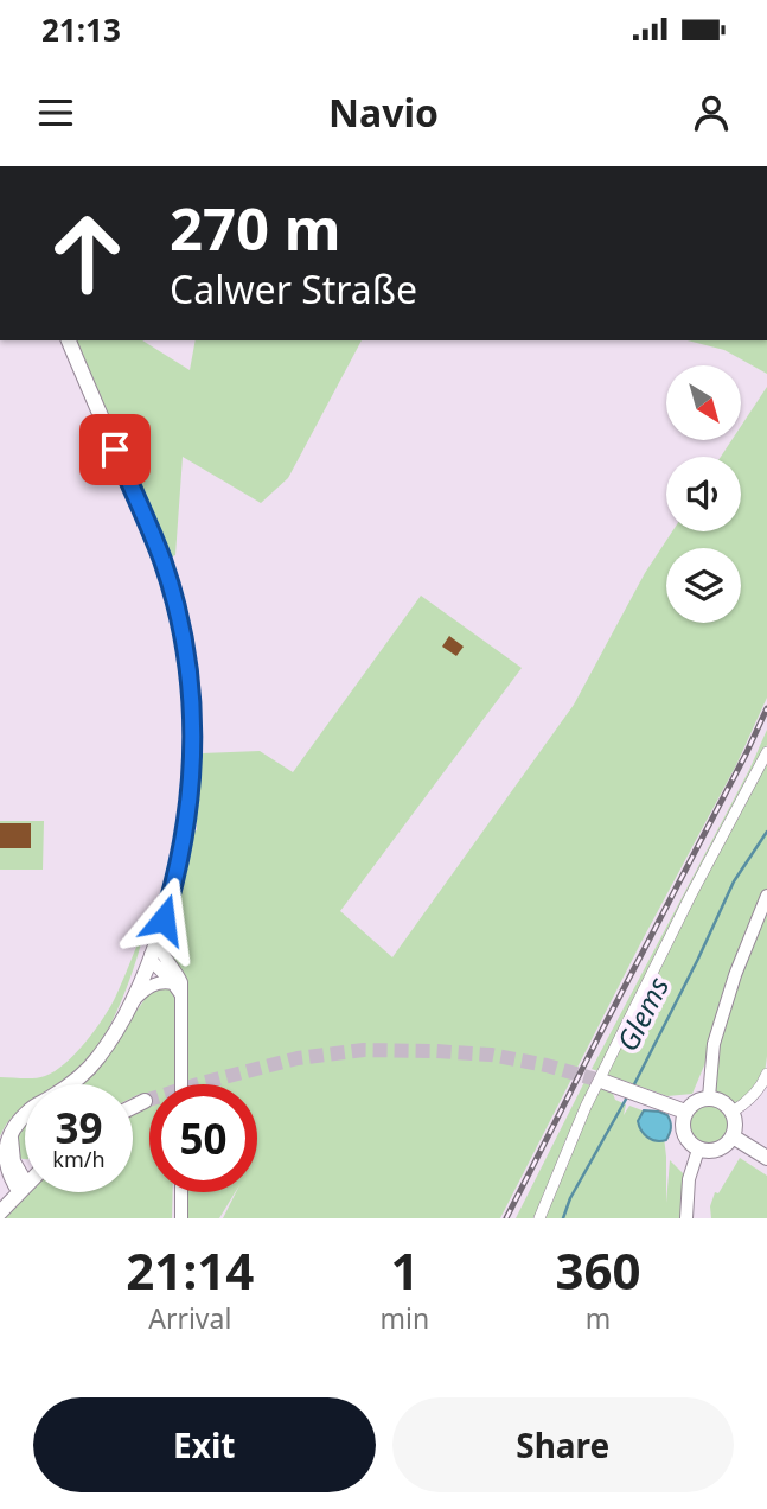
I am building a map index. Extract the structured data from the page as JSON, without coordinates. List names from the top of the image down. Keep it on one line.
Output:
{"water":["Glems"],"north":"bottom right","page":{"status":"21:13","header":"Navio","turn":["270 m","Calwer Straße"],"speed":"39 km/h","limit":"50","eta":["21:14","Arrival","1","min","360","m"],"buttons":["Exit","Share"]}}
